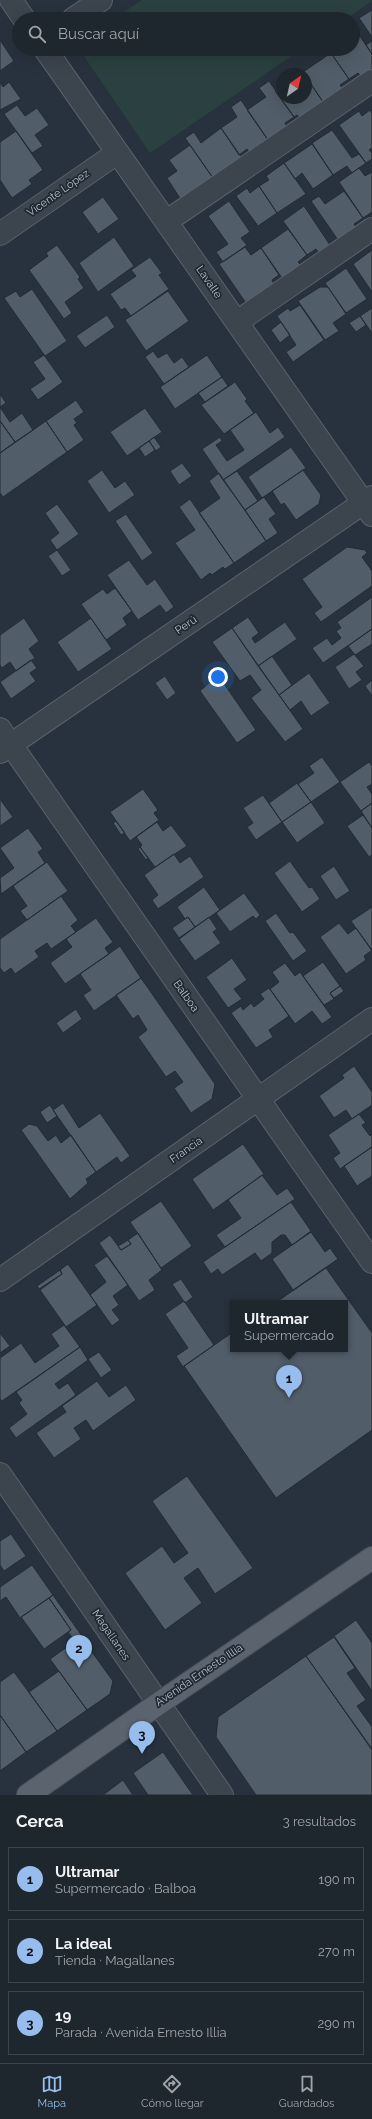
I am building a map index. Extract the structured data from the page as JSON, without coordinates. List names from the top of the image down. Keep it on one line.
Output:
{"streets":{"main road":["Avenida Ernesto Illia"],"street":["Vicente López","Lavalle","Perú","Balboa","Francia","Magallanes"]},"crossings":[["Vicente López","Lavalle"],["Lavalle","Perú"],["Perú","Balboa"],["Balboa","Francia"],["Magallanes","Avenida Ernesto Illia"]],"north":"top right","page":{"search":"Buscar aquí","popup":["Ultramar","Supermercado"],"pins":["1","2","3"],"heading":["Cerca","3 resultados"],"list":[{"mark":"1","name":"Ultramar","note":"Supermercado · Balboa","value":"190 m"},{"mark":"2","name":"La ideal","note":"Tienda · Magallanes","value":"270 m"},{"mark":"3","name":"19","note":"Parada · Avenida Ernesto Illia","value":"290 m"}],"nav":["Mapa","Cómo llegar","Guardados"]}}
